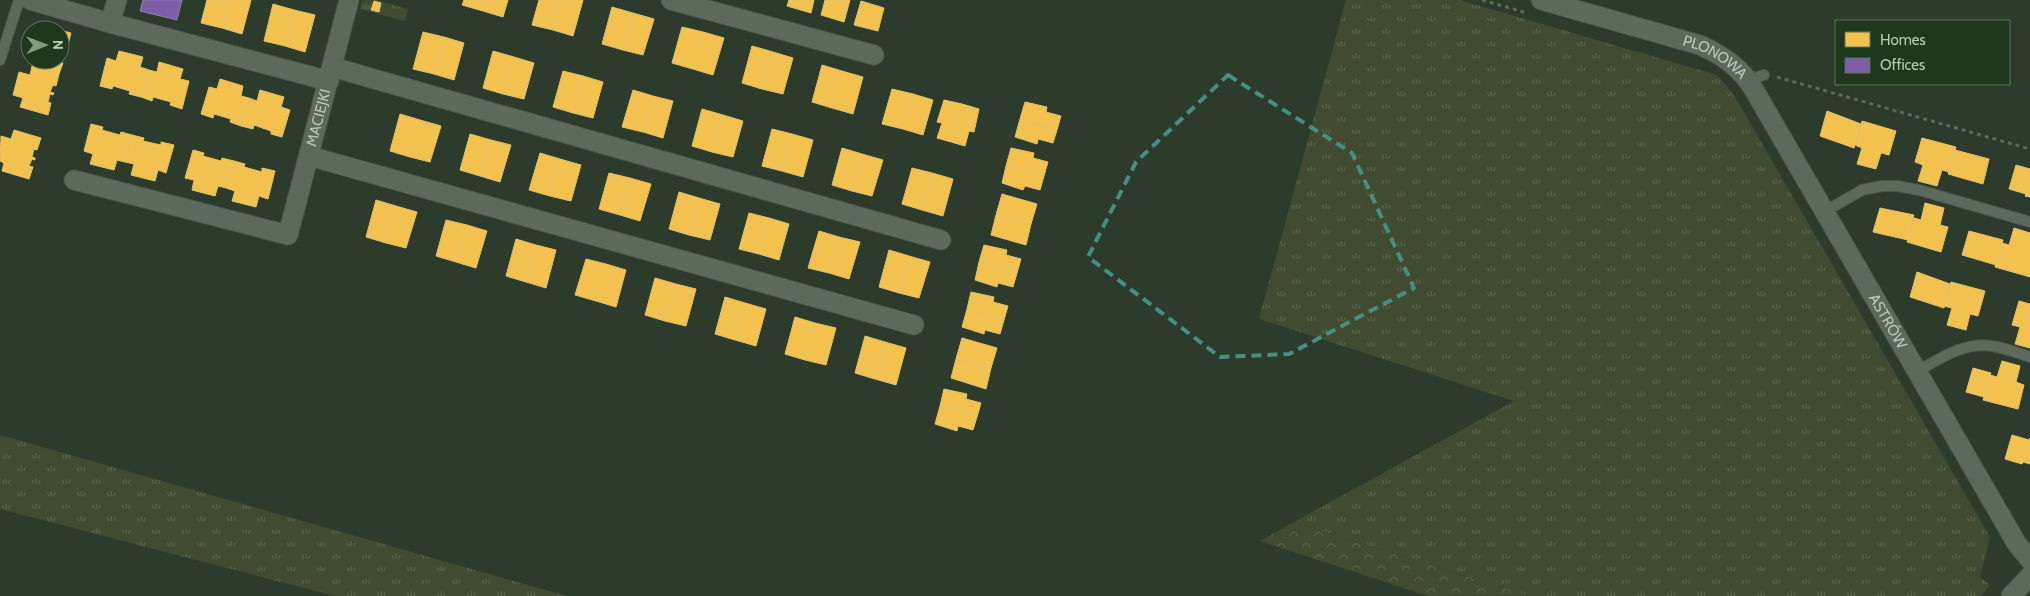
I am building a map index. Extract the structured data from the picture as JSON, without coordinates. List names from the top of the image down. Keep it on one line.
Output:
{"streets":{"street":["PLONOWA","MACIEJKI","ASTRÓW"]},"crossings":[["PLONOWA","ASTRÓW"]],"legend":["Homes","Offices"],"north":"right"}
